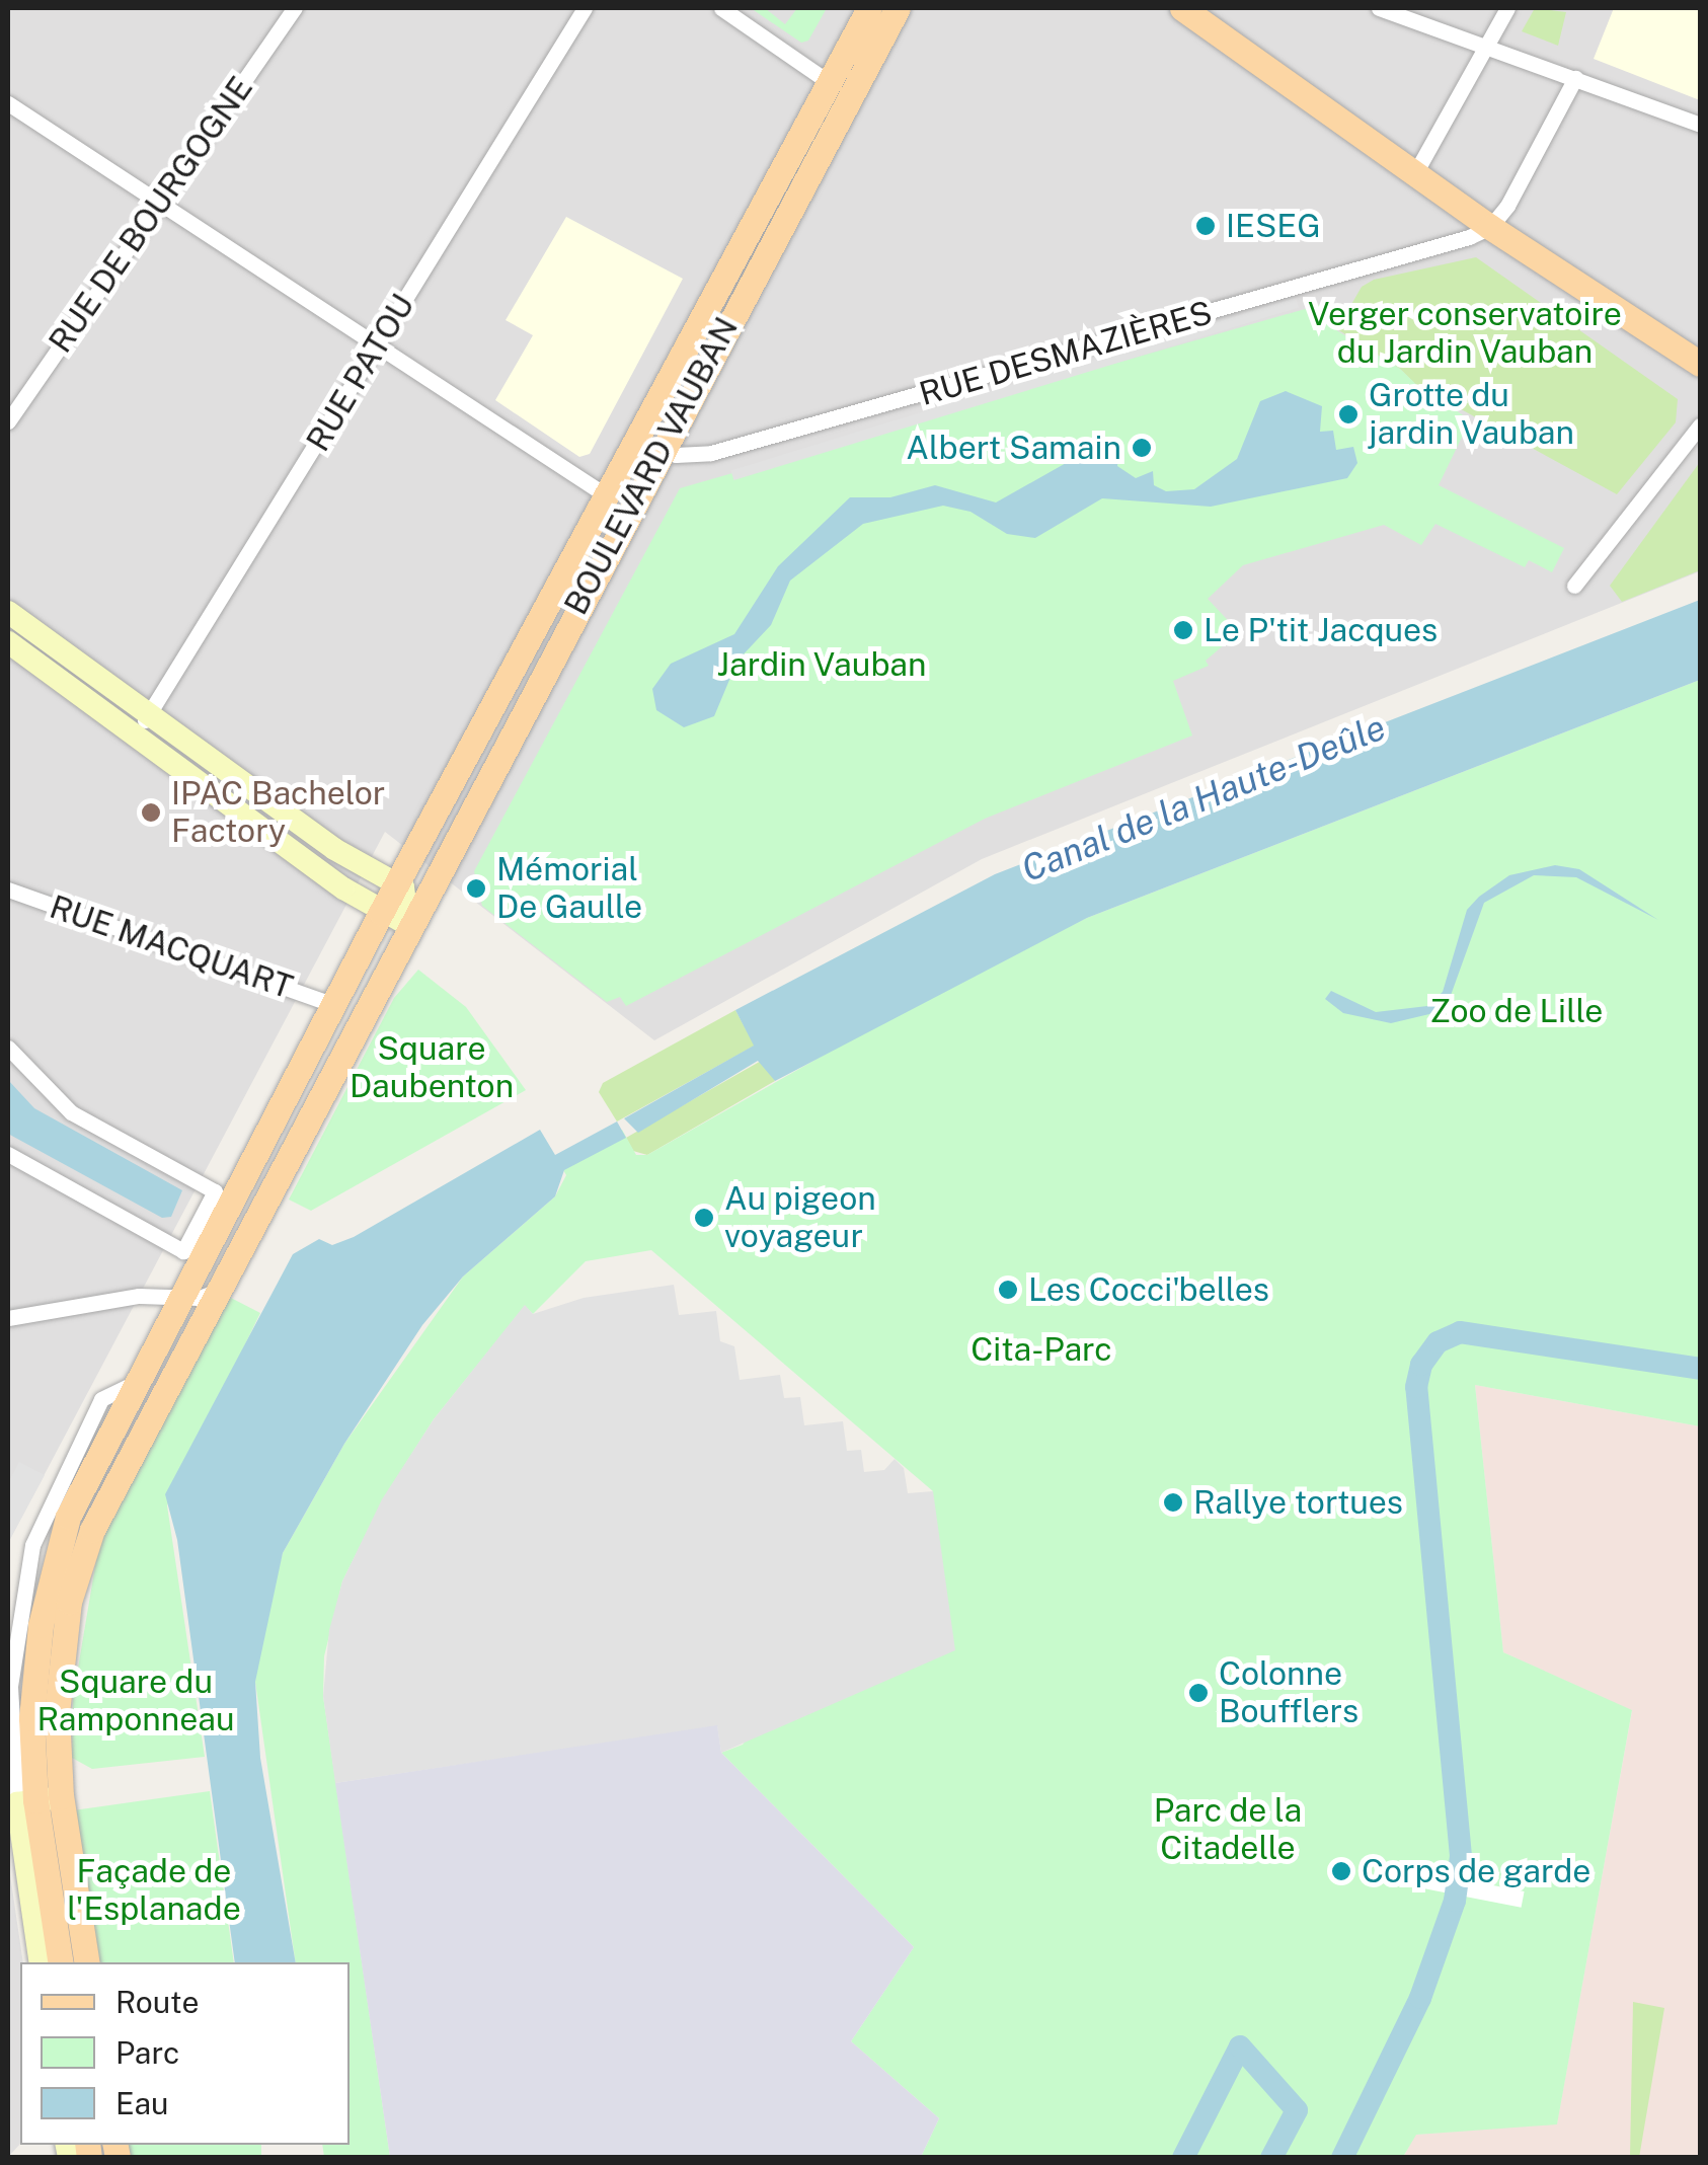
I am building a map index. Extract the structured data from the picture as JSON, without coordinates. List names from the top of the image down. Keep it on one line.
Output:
{"streets":{"main road":["BOULEVARD VAUBAN"],"street":["RUE DE BOURGOGNE","RUE DESMAZIÈRES","RUE PATOU","RUE MACQUART"]},"crossings":[["RUE DESMAZIÈRES","BOULEVARD VAUBAN"]],"water":["Canal de la Haute-Deûle"],"parks":["Verger conservatoire du Jardin Vauban","Jardin Vauban","Zoo de Lille","Square Daubenton","Cita-Parc","Square du Ramponneau","Parc de la Citadelle","Façade de l'Esplanade"],"places":["IESEG","Grotte du jardin Vauban","Albert Samain","Le P'tit Jacques","IPAC Bachelor Factory","Mémorial De Gaulle","Au pigeon voyageur","Les Cocci'belles","Rallye tortues","Colonne Boufflers","Corps de garde"],"legend":["Route","Parc","Eau"]}
